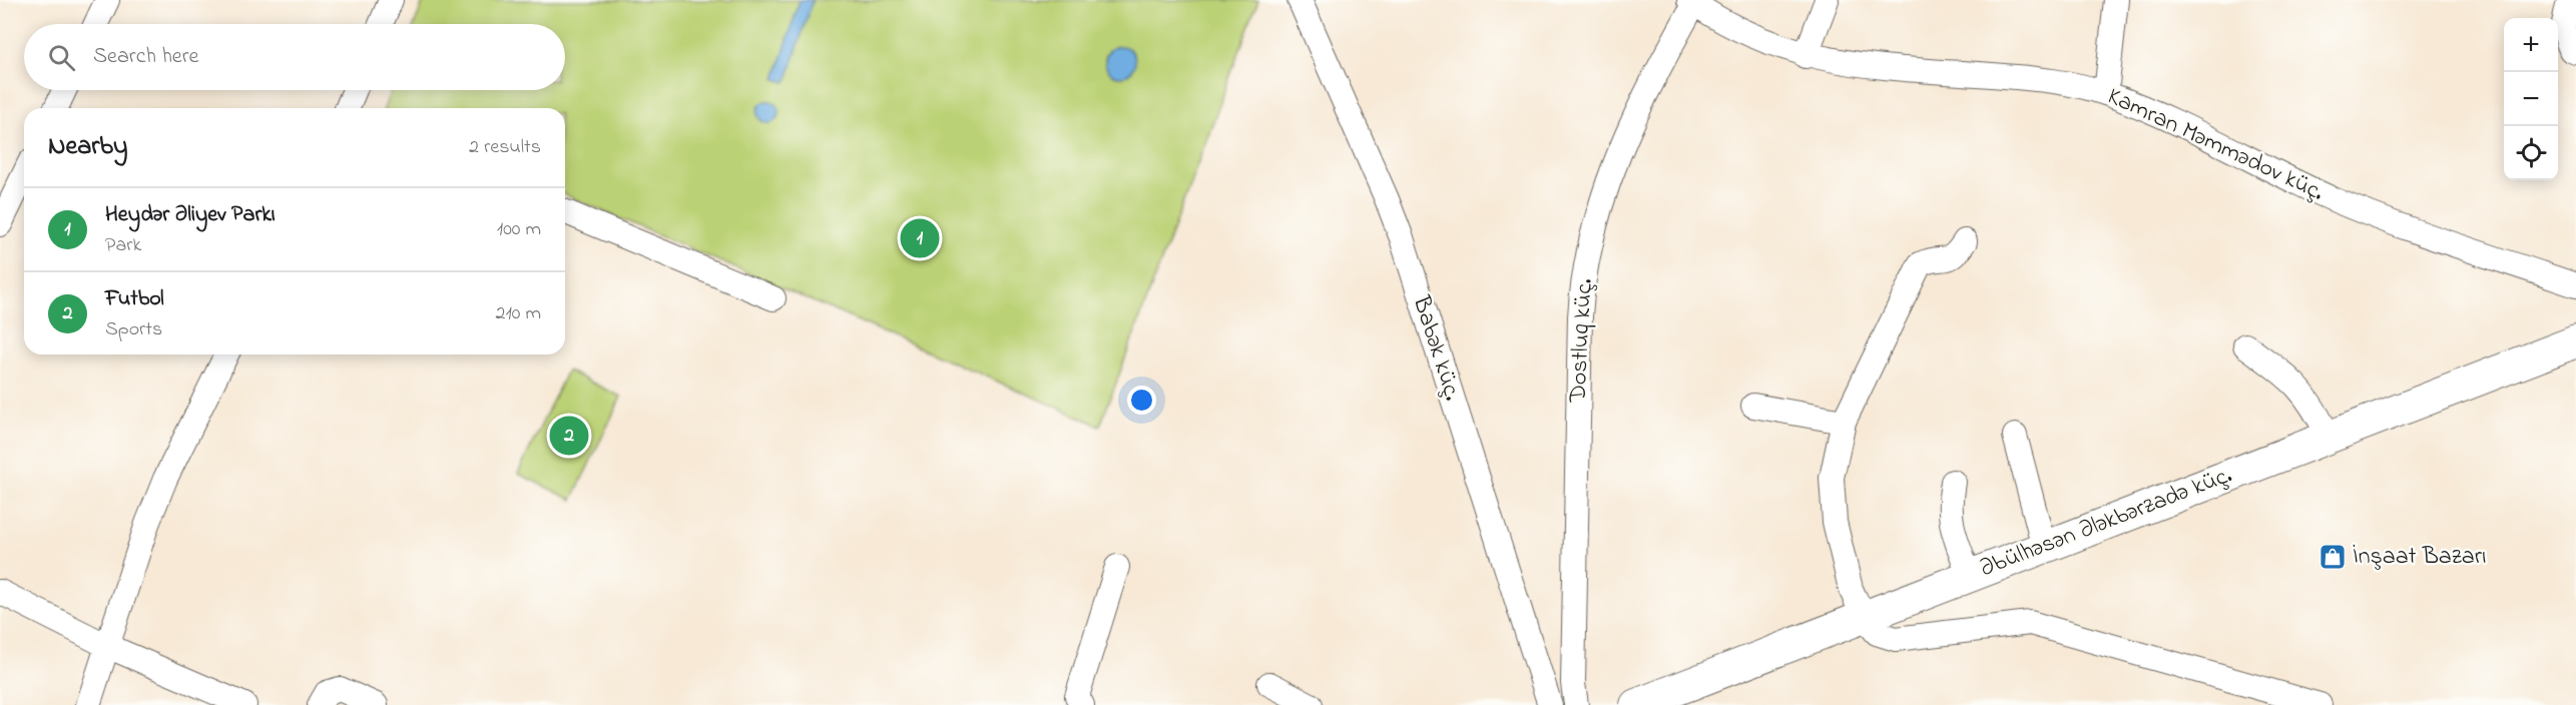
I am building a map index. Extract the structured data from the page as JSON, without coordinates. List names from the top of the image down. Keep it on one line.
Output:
{"streets":{"main road":["Əbülhəsən Ələkbərzadə küç."],"street":["Kamran Məmmədov küç.","Dostluq küç.","Babək küç."]},"crossings":[["Kamran Məmmədov küç.","Dostluq küç."]],"places":{"shop":["İnşaat Bazarı"]},"page":{"map_buttons":["+","−"],"search":"Search here","heading":["Nearby","2 results"],"list":[{"mark":"1","name":"Heydər Əliyev Parkı","note":"Park","value":"100 m"},{"mark":"2","name":"Futbol","note":"Sports","value":"210 m"}],"pins":["1","2"]}}
